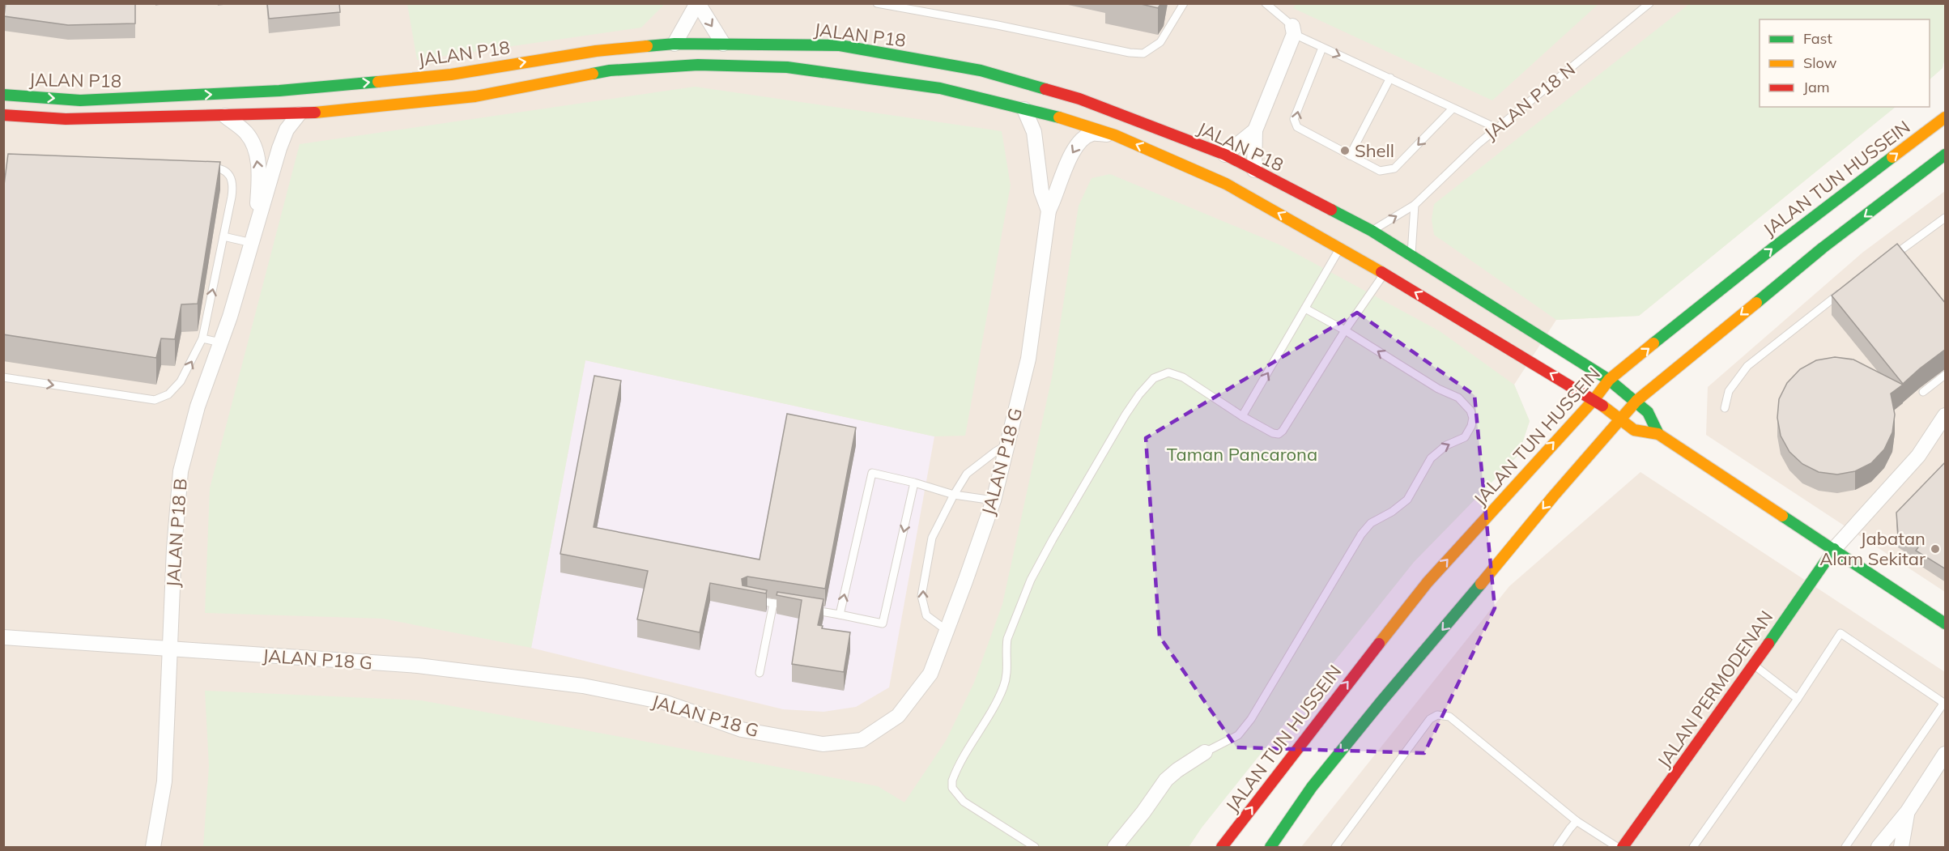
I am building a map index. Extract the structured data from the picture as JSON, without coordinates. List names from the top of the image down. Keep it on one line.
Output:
{"streets":{"street":["JALAN P18","JALAN TUN HUSSEIN","JALAN P18 G","JALAN P18 B","JALAN PERMODENAN"],"lane":["JALAN P18 N"]},"crossings":[["JALAN P18","JALAN P18 N"],["JALAN P18","JALAN TUN HUSSEIN"],["JALAN P18","JALAN P18 G"],["JALAN P18","JALAN P18 B"],["JALAN P18 G","JALAN P18 B"]],"parks":["Taman Pancarona"],"places":["Shell","Jabatan Alam Sekitar"],"legend":["Fast","Slow","Jam"]}
